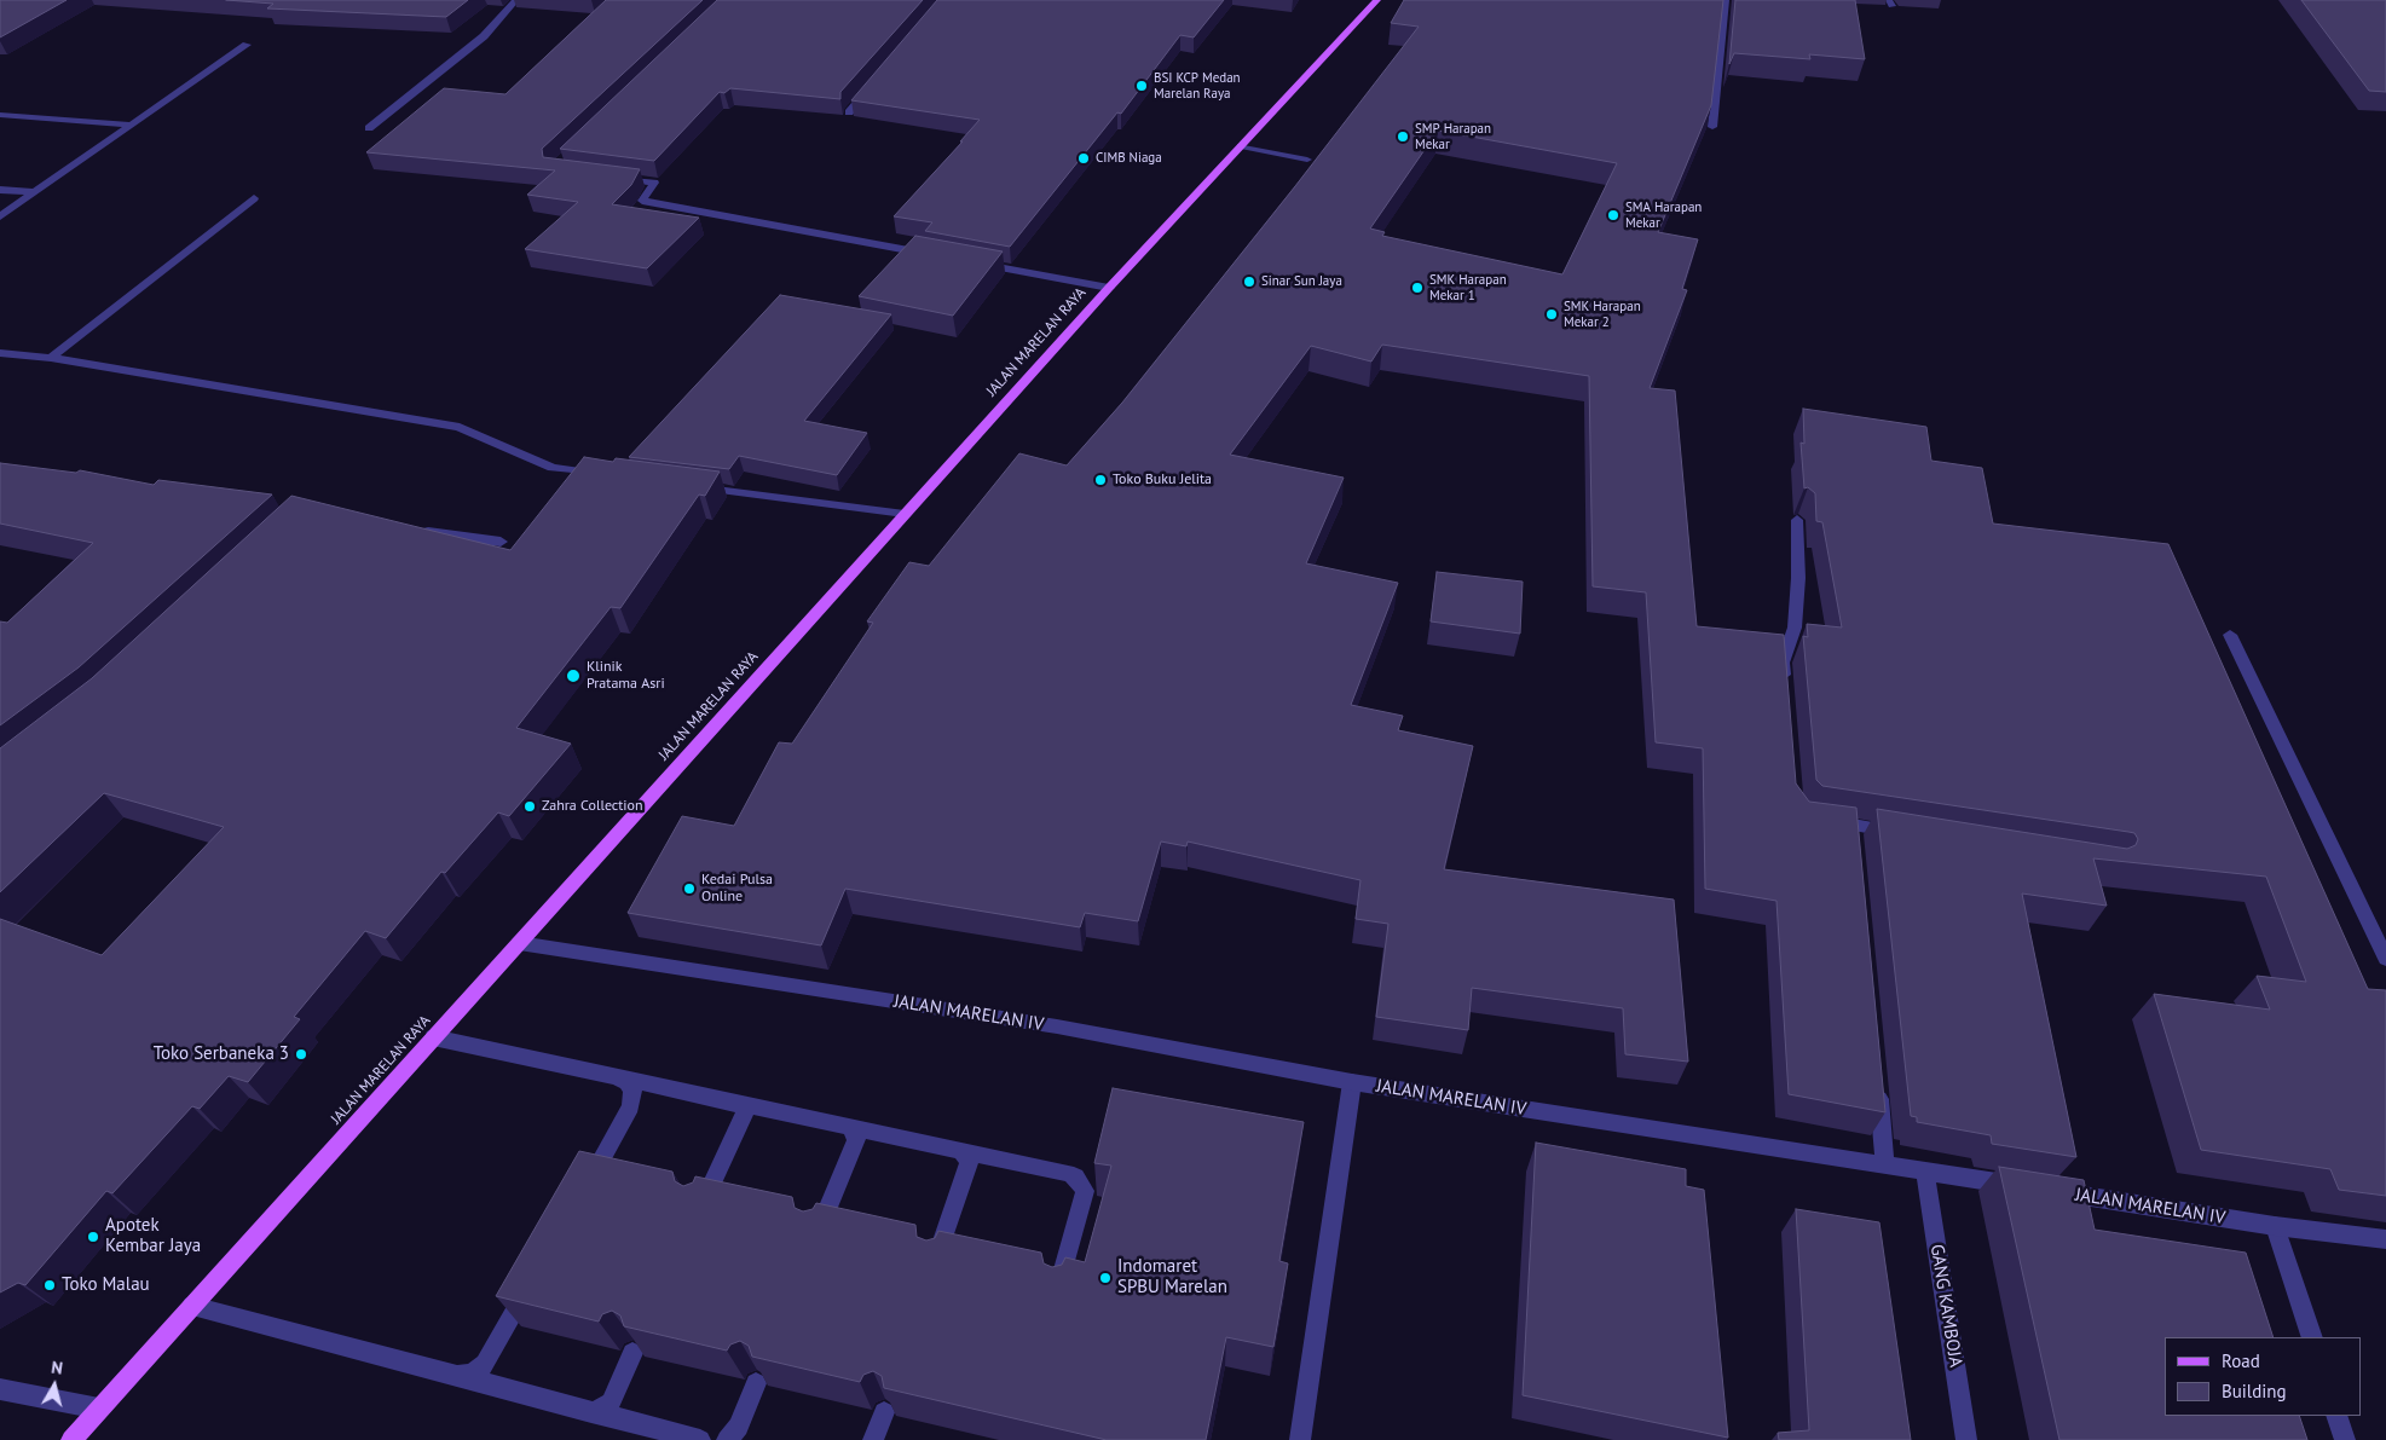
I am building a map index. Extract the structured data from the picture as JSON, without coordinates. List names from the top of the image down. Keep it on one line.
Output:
{"streets":{"main road":["JALAN MARELAN RAYA"],"street":["JALAN MARELAN IV","GANG KAMBOJA"]},"crossings":[["JALAN MARELAN RAYA","JALAN MARELAN IV"],["JALAN MARELAN IV","GANG KAMBOJA"]],"places":["BSI KCP Medan Marelan Raya","SMP Harapan Mekar","CIMB Niaga","SMA Harapan Mekar","Sinar Sun Jaya","SMK Harapan Mekar 1","SMK Harapan Mekar 2","Toko Buku Jelita","Klinik Pratama Asri","Zahra Collection","Kedai Pulsa Online","Toko Serbaneka 3","Apotek Kembar Jaya","Indomaret SPBU Marelan","Toko Malau"],"legend":["Road","Building"],"north":"top"}
